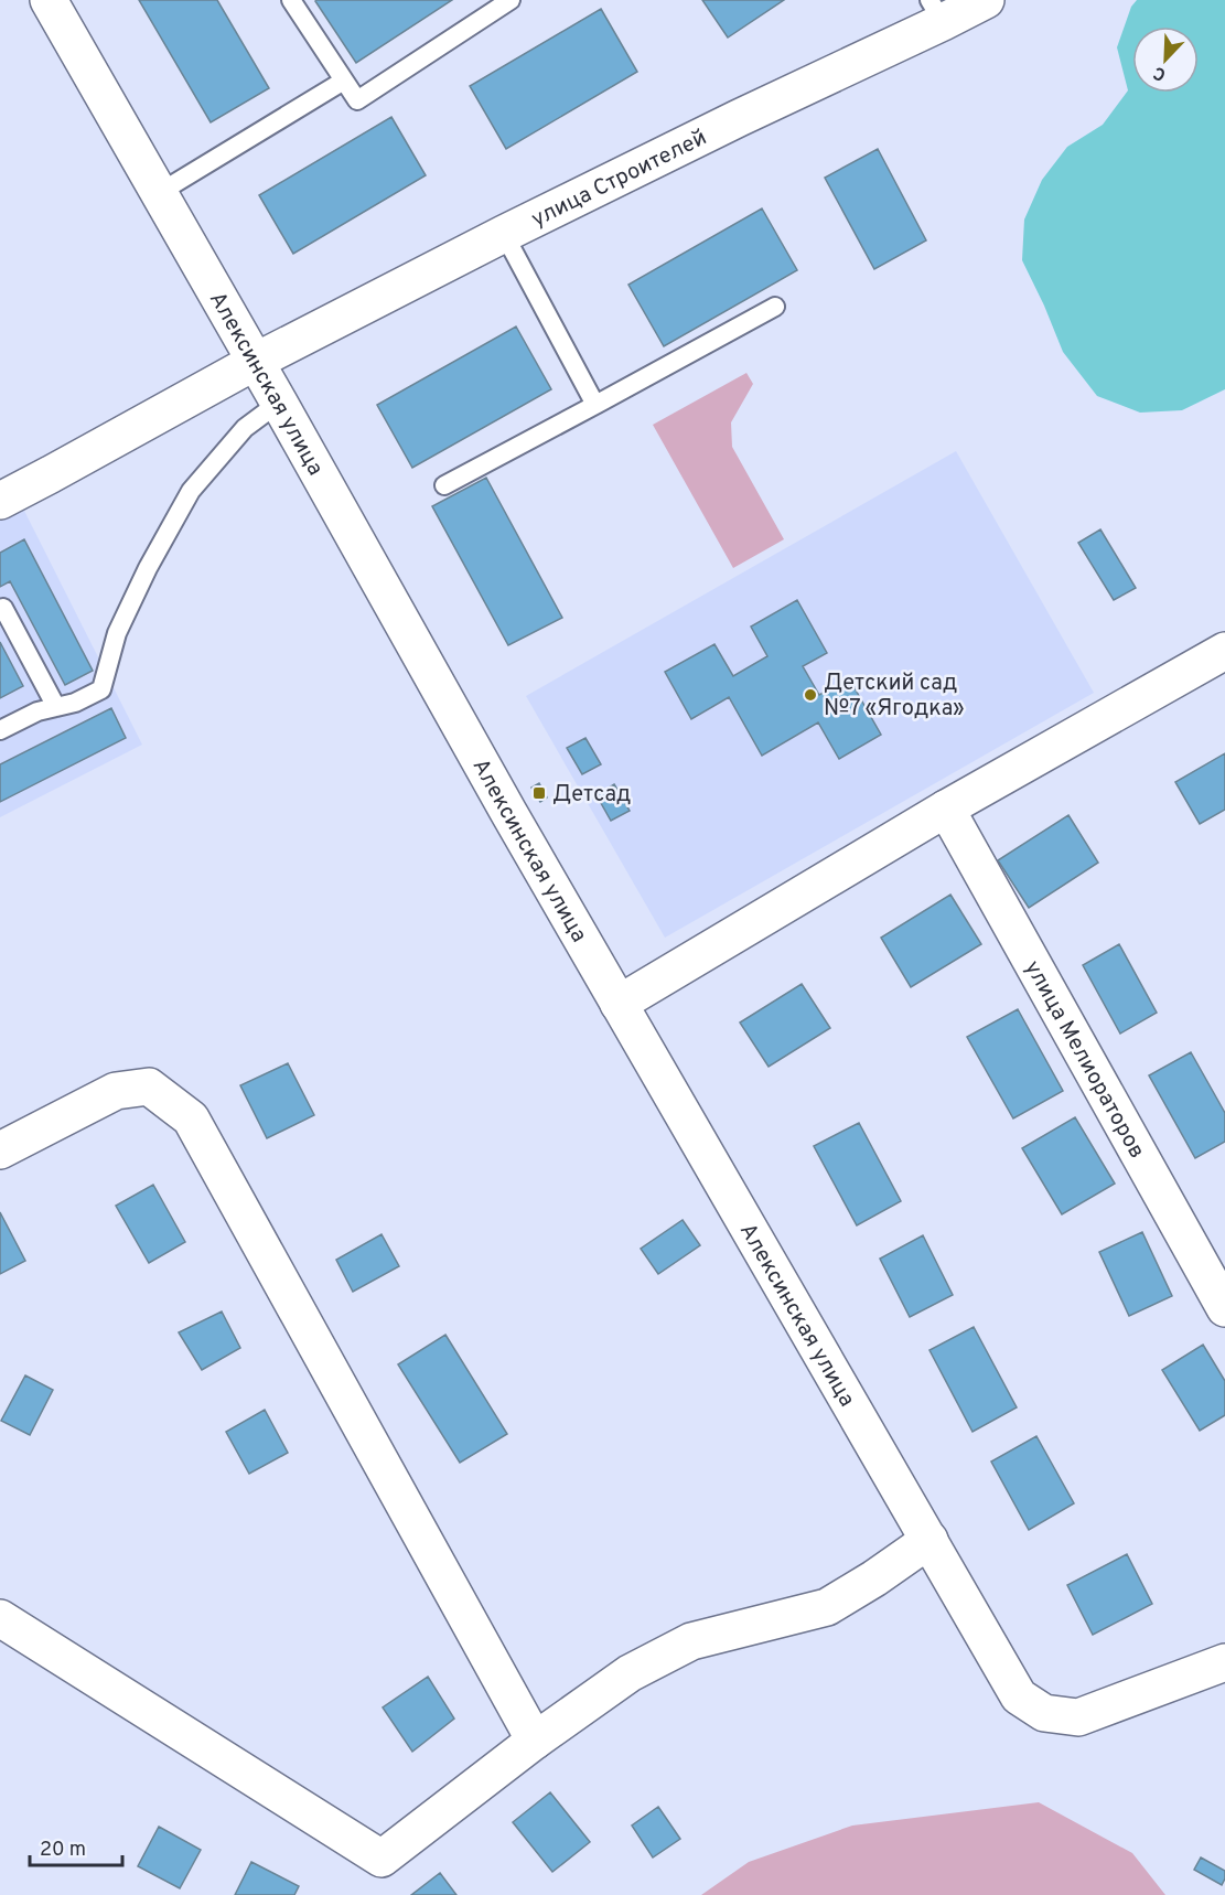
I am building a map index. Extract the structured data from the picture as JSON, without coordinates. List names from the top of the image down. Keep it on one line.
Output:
{"streets":{"street":["улица Строителей","Алексинская улица","улица Мелиораторов"]},"crossings":[["улица Строителей","Алексинская улица"]],"places":{"other":["Детский сад №7 «Ягодка»"],"transit":["Детсад"]},"scale_bar":"20 m","north":"bottom left"}
